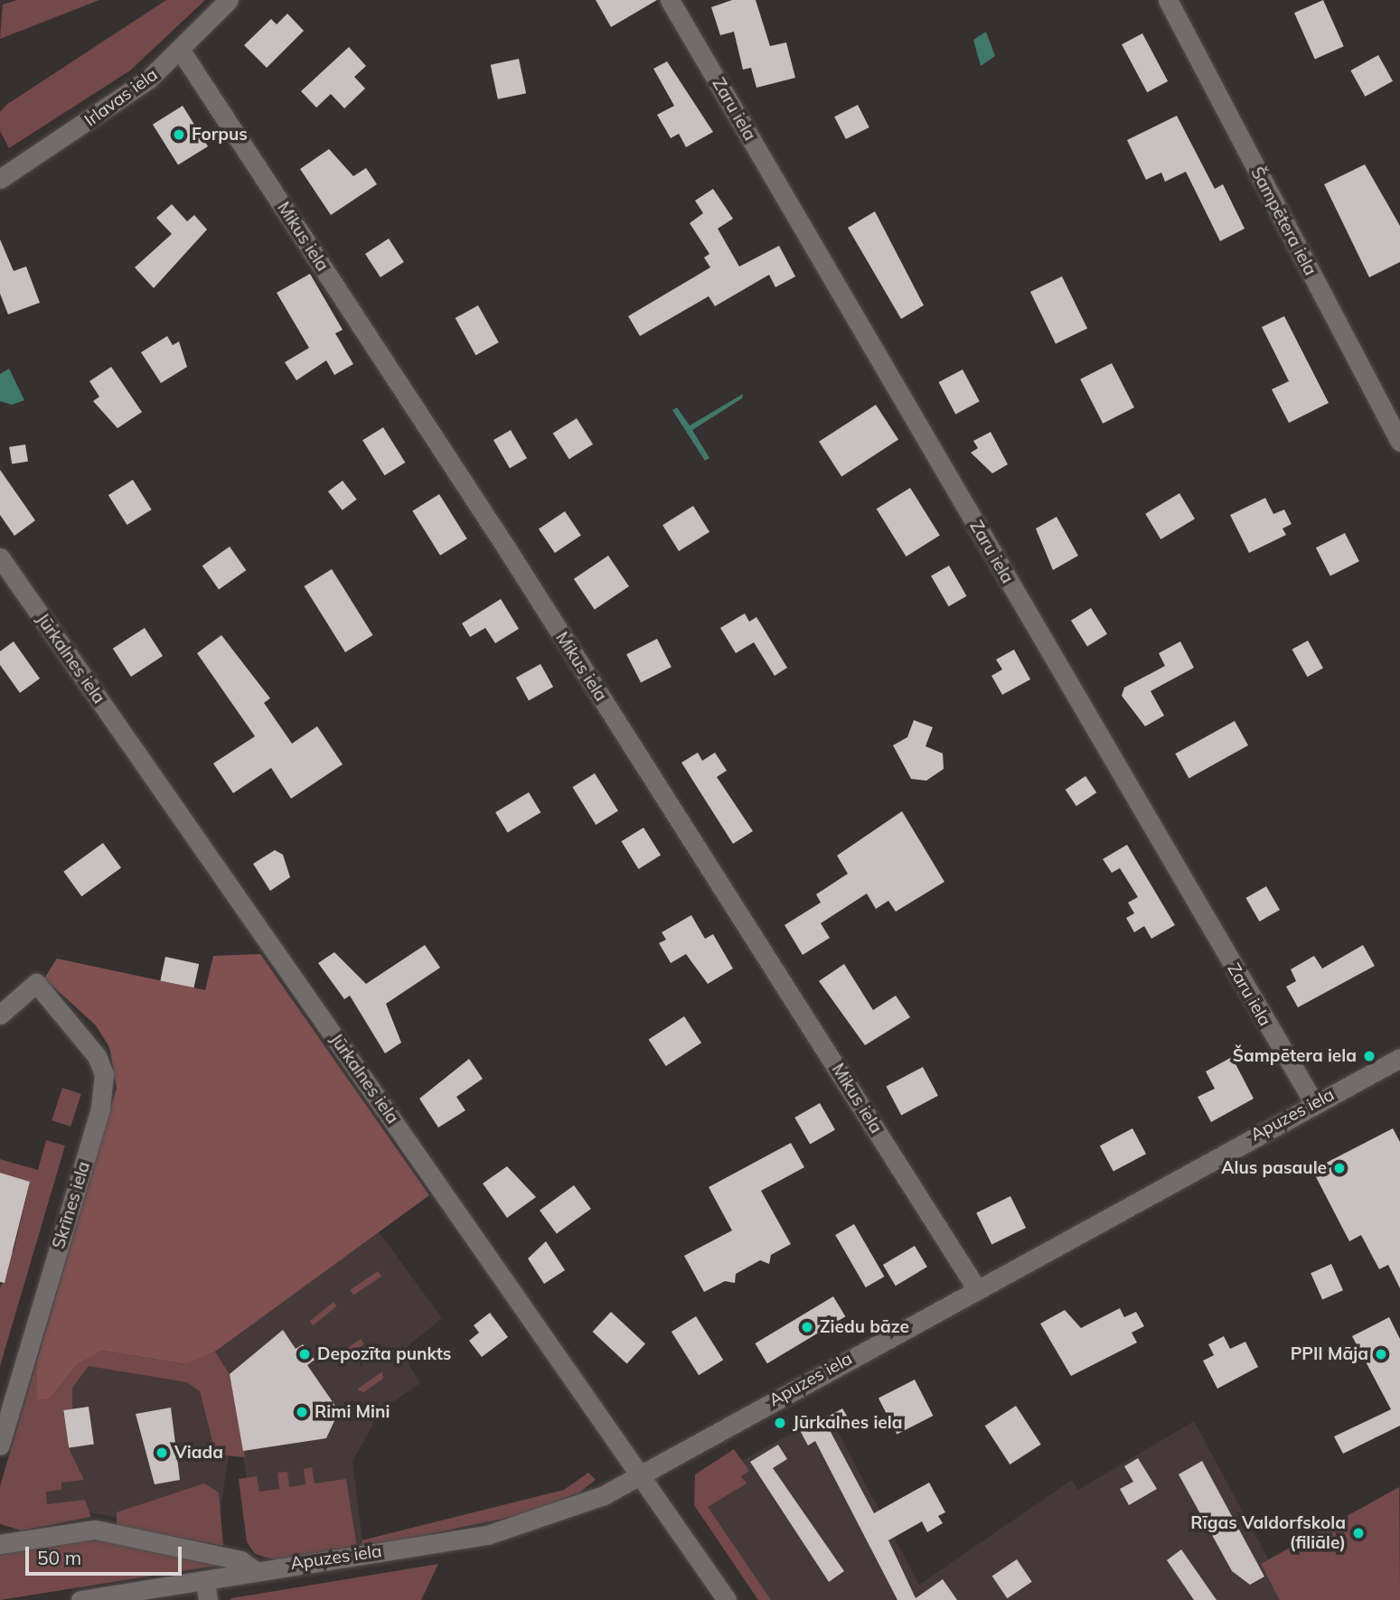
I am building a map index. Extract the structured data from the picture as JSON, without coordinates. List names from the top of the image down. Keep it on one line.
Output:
{"streets":{"street":["Irlavas iela","Zaru iela","Šampētera iela","Mikus iela","Jūrkalnes iela","Apuzes iela","Skrīnes iela"]},"crossings":[["Irlavas iela","Mikus iela"],["Zaru iela","Apuzes iela"],["Mikus iela","Apuzes iela"],["Jūrkalnes iela","Apuzes iela"]],"places":["Forpus","Šampētera iela","Alus pasaule","Ziedu bāze","Depozīta punkts","PPII Māja","Rimi Mini","Jūrkalnes iela","Viada","Rīgas Valdorfskola (filiāle)"],"scale_bar":"50 m"}
